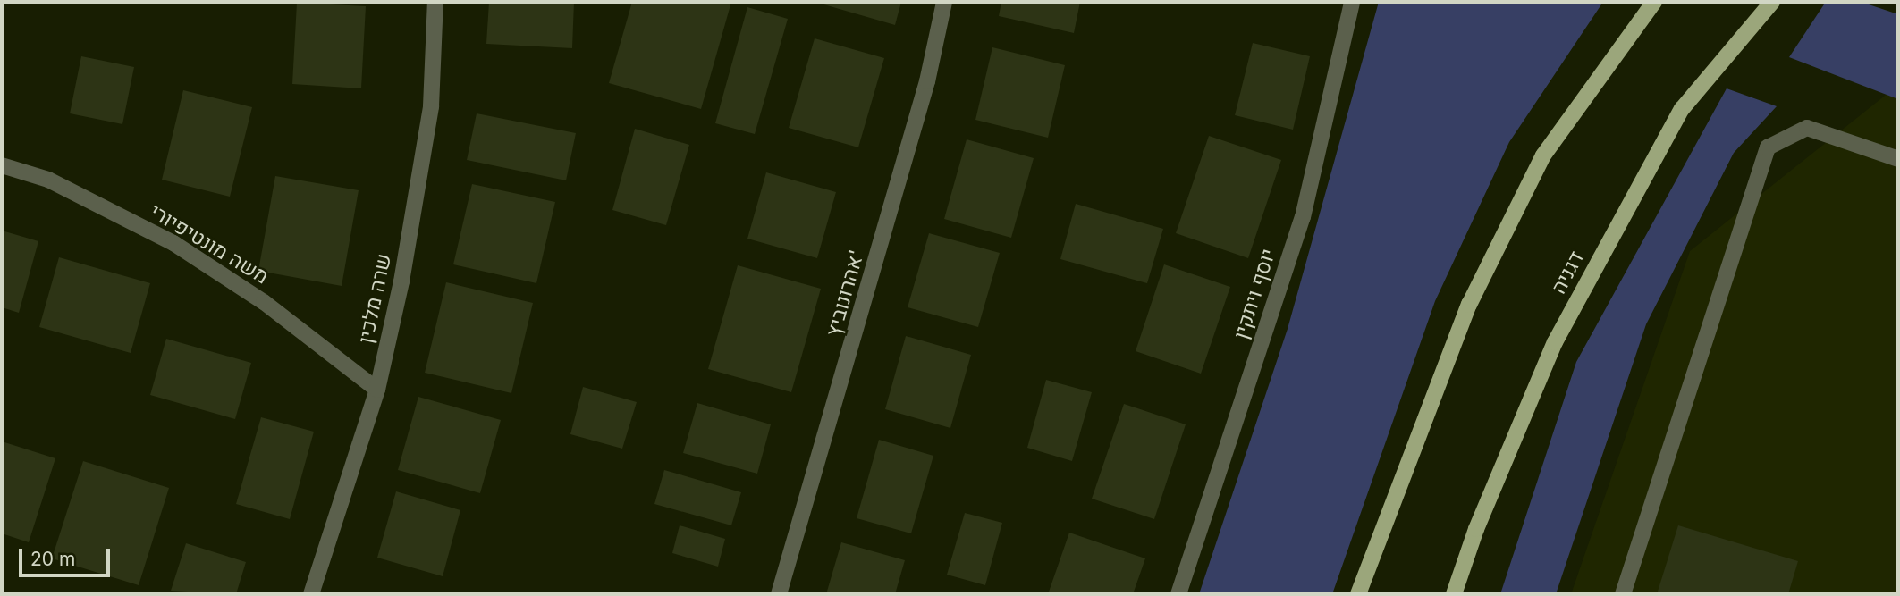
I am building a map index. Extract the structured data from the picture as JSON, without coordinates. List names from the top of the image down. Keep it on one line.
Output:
{"streets":{"main road":["דגניה"],"street":["משה מונטיפיורי","אהרונוביץ'","יוסף ויתקין","שרה מלכין"]},"crossings":[["משה מונטיפיורי","שרה מלכין"]],"scale_bar":"20 m"}
